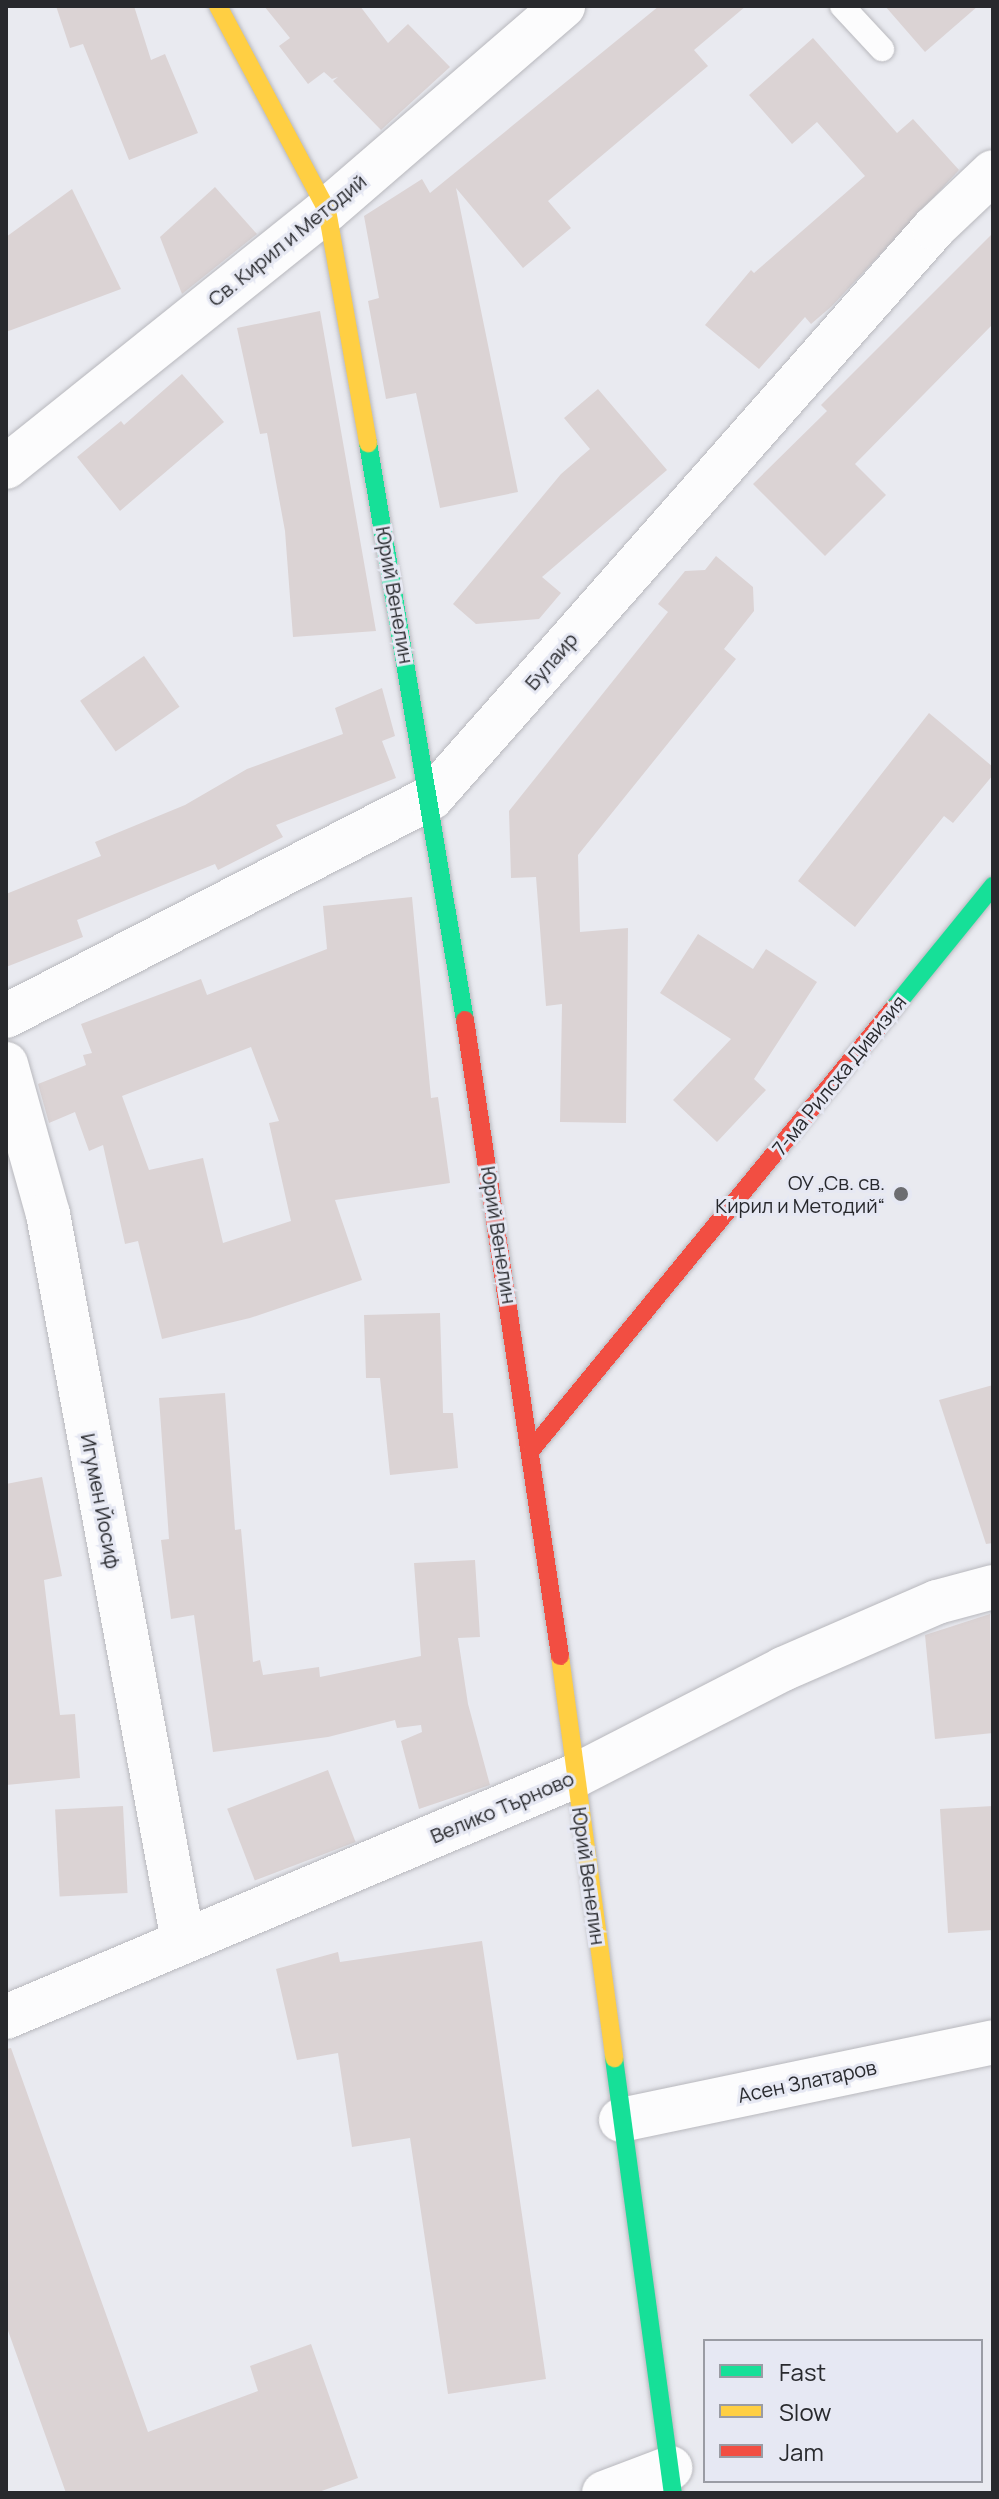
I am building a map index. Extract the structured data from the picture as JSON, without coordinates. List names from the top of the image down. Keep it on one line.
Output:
{"streets":{"street":["Св. Кирил и Методий","Юрий Венелин","Булаир","7-ма Рилска Дивизия","Игумен Йосиф","Велико Търново","Асен Златаров"]},"crossings":[["Св. Кирил и Методий","Юрий Венелин"],["Юрий Венелин","Булаир"],["Юрий Венелин","7-ма Рилска Дивизия"],["Юрий Венелин","Велико Търново"],["Юрий Венелин","Асен Златаров"],["Игумен Йосиф","Велико Търново"]],"places":["ОУ „Св. св. Кирил и Методий“"],"legend":["Fast","Slow","Jam"]}
